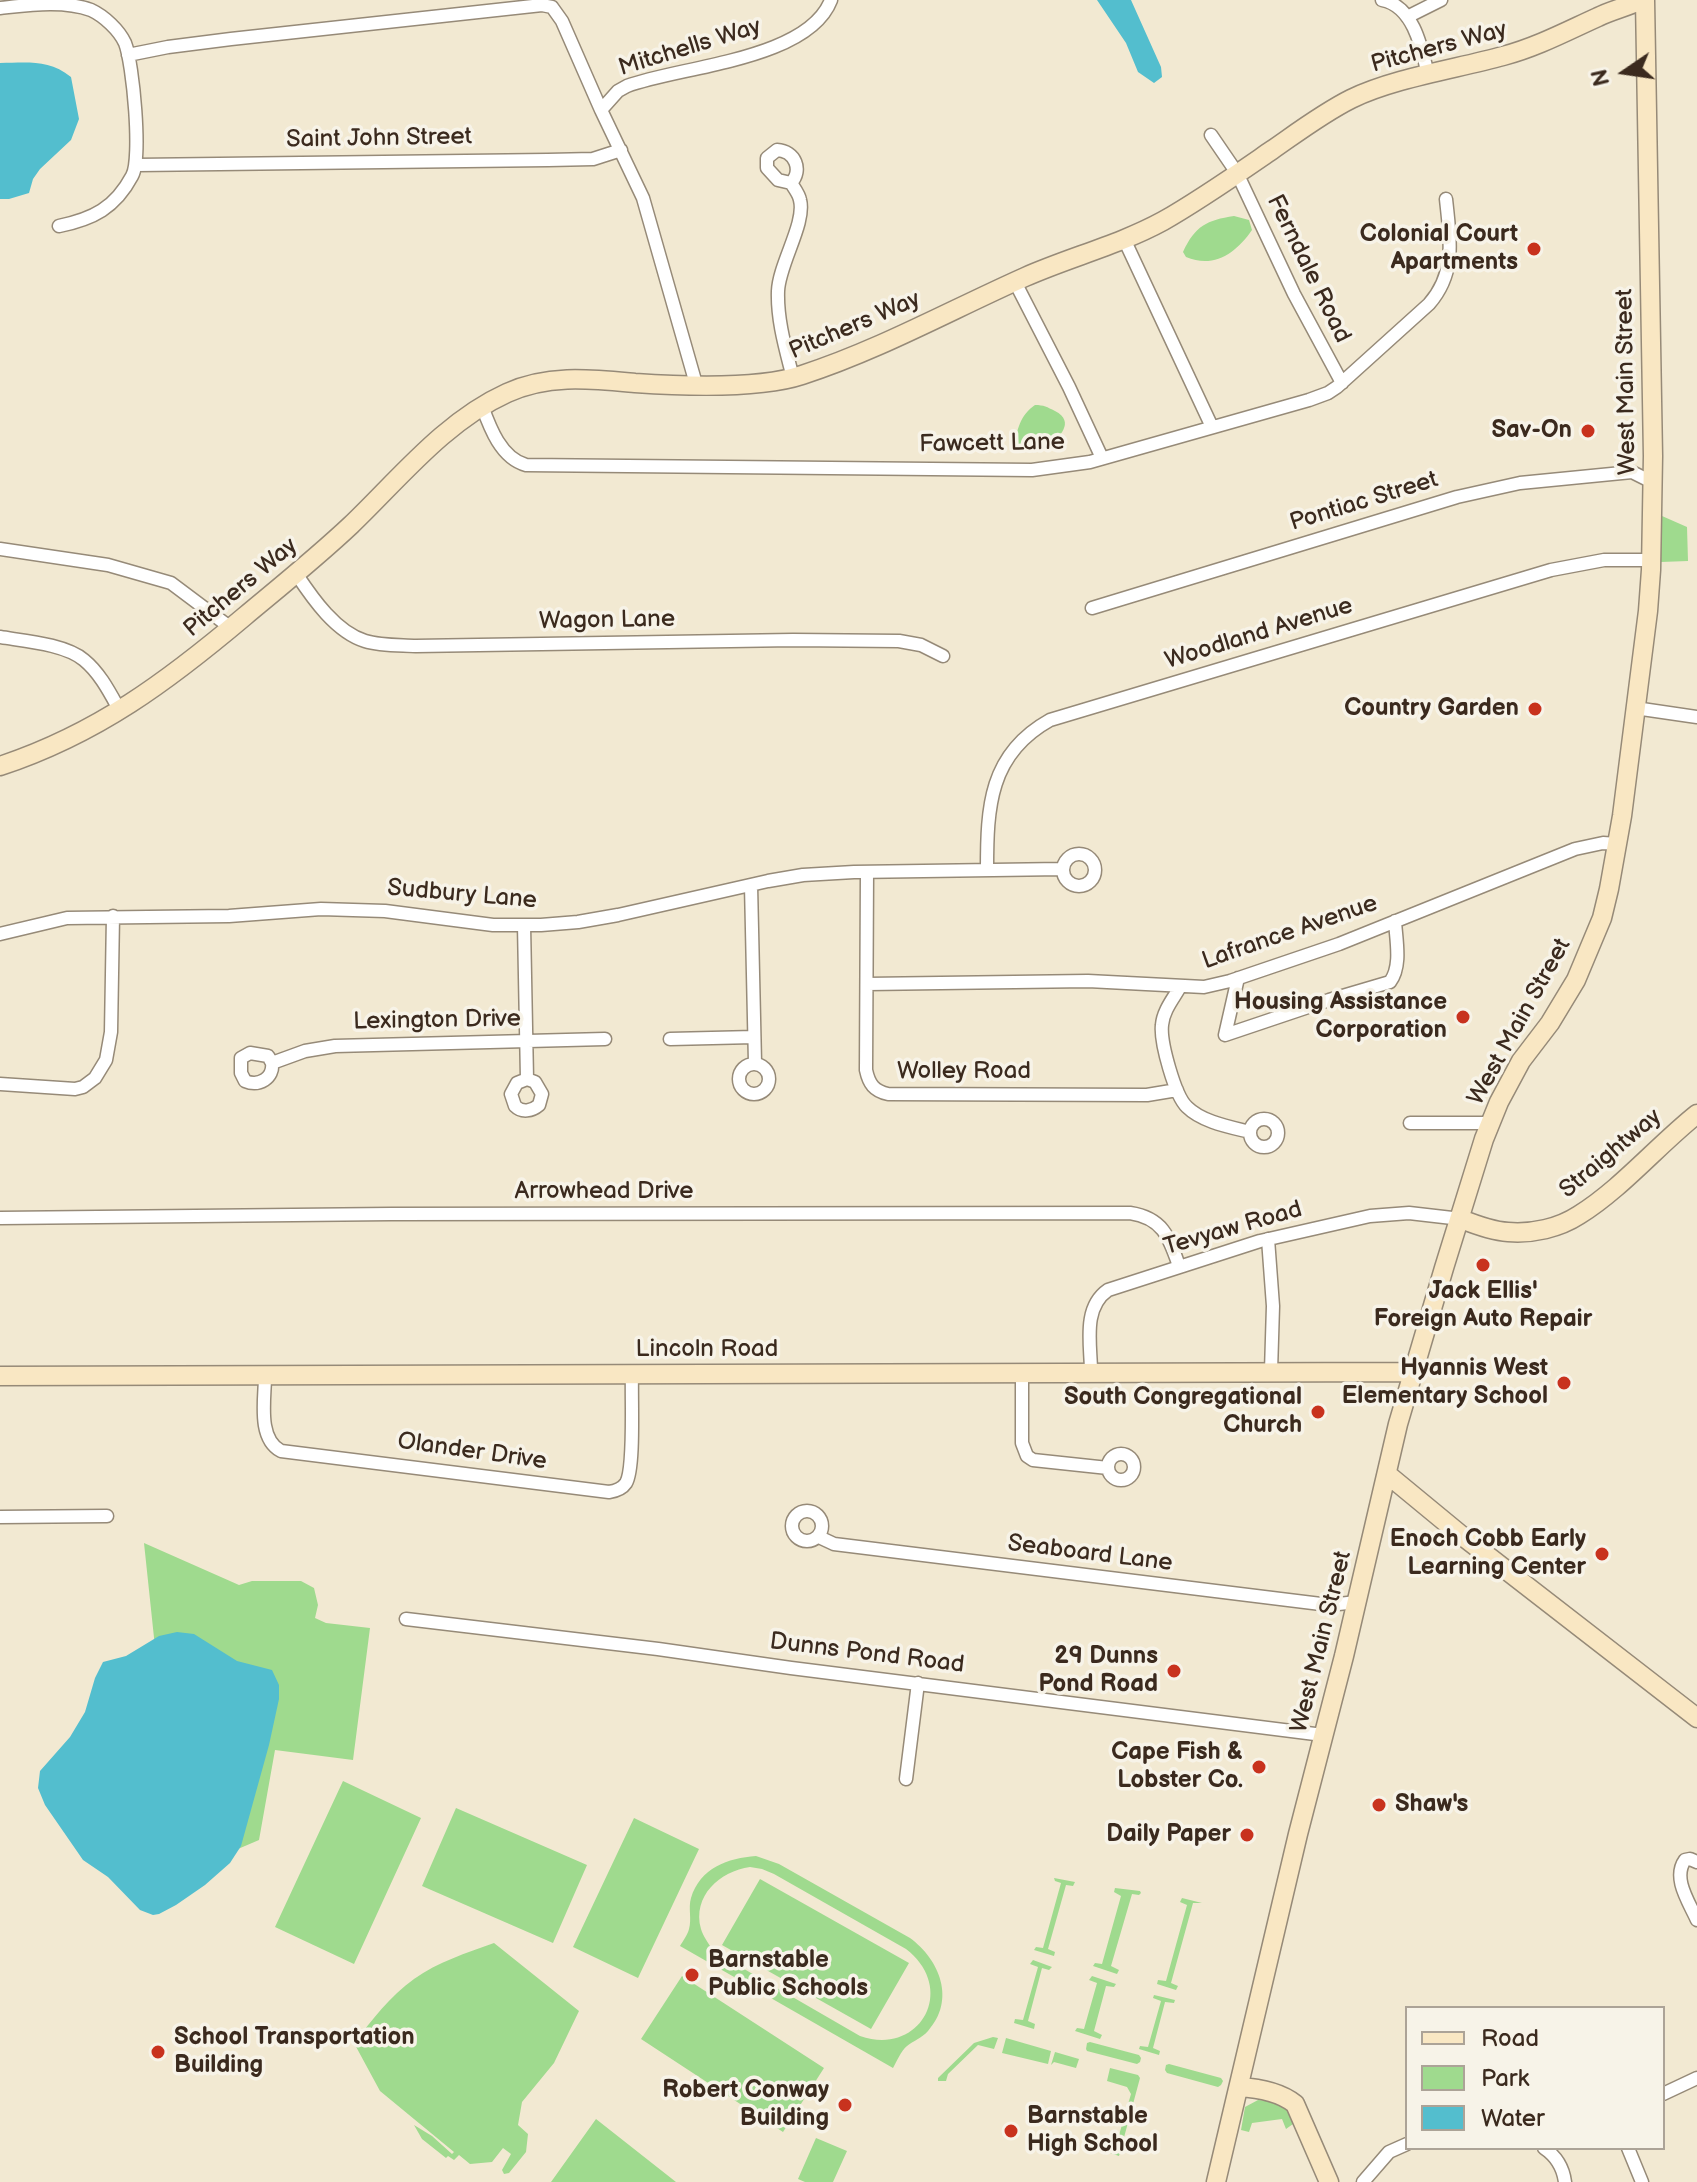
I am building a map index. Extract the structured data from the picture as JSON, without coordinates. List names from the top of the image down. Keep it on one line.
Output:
{"streets":{"main road":["Pitchers Way","West Main Street","Straightway","Lincoln Road"],"street":["Mitchells Way","Saint John Street","Ferndale Road","Fawcett Lane","Pontiac Street","Wagon Lane","Woodland Avenue","Sudbury Lane","Lafrance Avenue","Lexington Drive","Wolley Road","Arrowhead Drive","Tevyaw Road","Olander Drive","Seaboard Lane","Dunns Pond Road"]},"crossings":[["Mitchells Way","Pitchers Way"],["Mitchells Way","Saint John Street"],["Pitchers Way","Ferndale Road"],["Pitchers Way","West Main Street"],["Pitchers Way","Fawcett Lane"],["Pitchers Way","Wagon Lane"],["Ferndale Road","Fawcett Lane"],["West Main Street","Pontiac Street"],["West Main Street","Woodland Avenue"],["West Main Street","Lafrance Avenue"],["West Main Street","Straightway"],["West Main Street","Tevyaw Road"],["West Main Street","Lincoln Road"],["West Main Street","Seaboard Lane"],["West Main Street","Dunns Pond Road"],["Woodland Avenue","Sudbury Lane"],["Sudbury Lane","Wolley Road"],["Lafrance Avenue","Wolley Road"],["Straightway","Tevyaw Road"],["Arrowhead Drive","Tevyaw Road"],["Tevyaw Road","Lincoln Road"],["Lincoln Road","Olander Drive"]],"places":["Colonial Court Apartments","Sav-On","Country Garden","Housing Assistance Corporation","Jack Ellis' Foreign Auto Repair","Hyannis West Elementary School","South Congregational Church","Enoch Cobb Early Learning Center","29 Dunns Pond Road","Cape Fish & Lobster Co.","Shaw's","Daily Paper","Barnstable Public Schools","School Transportation Building","Robert Conway Building","Barnstable High School"],"legend":["Road","Park","Water"],"north":"left"}
